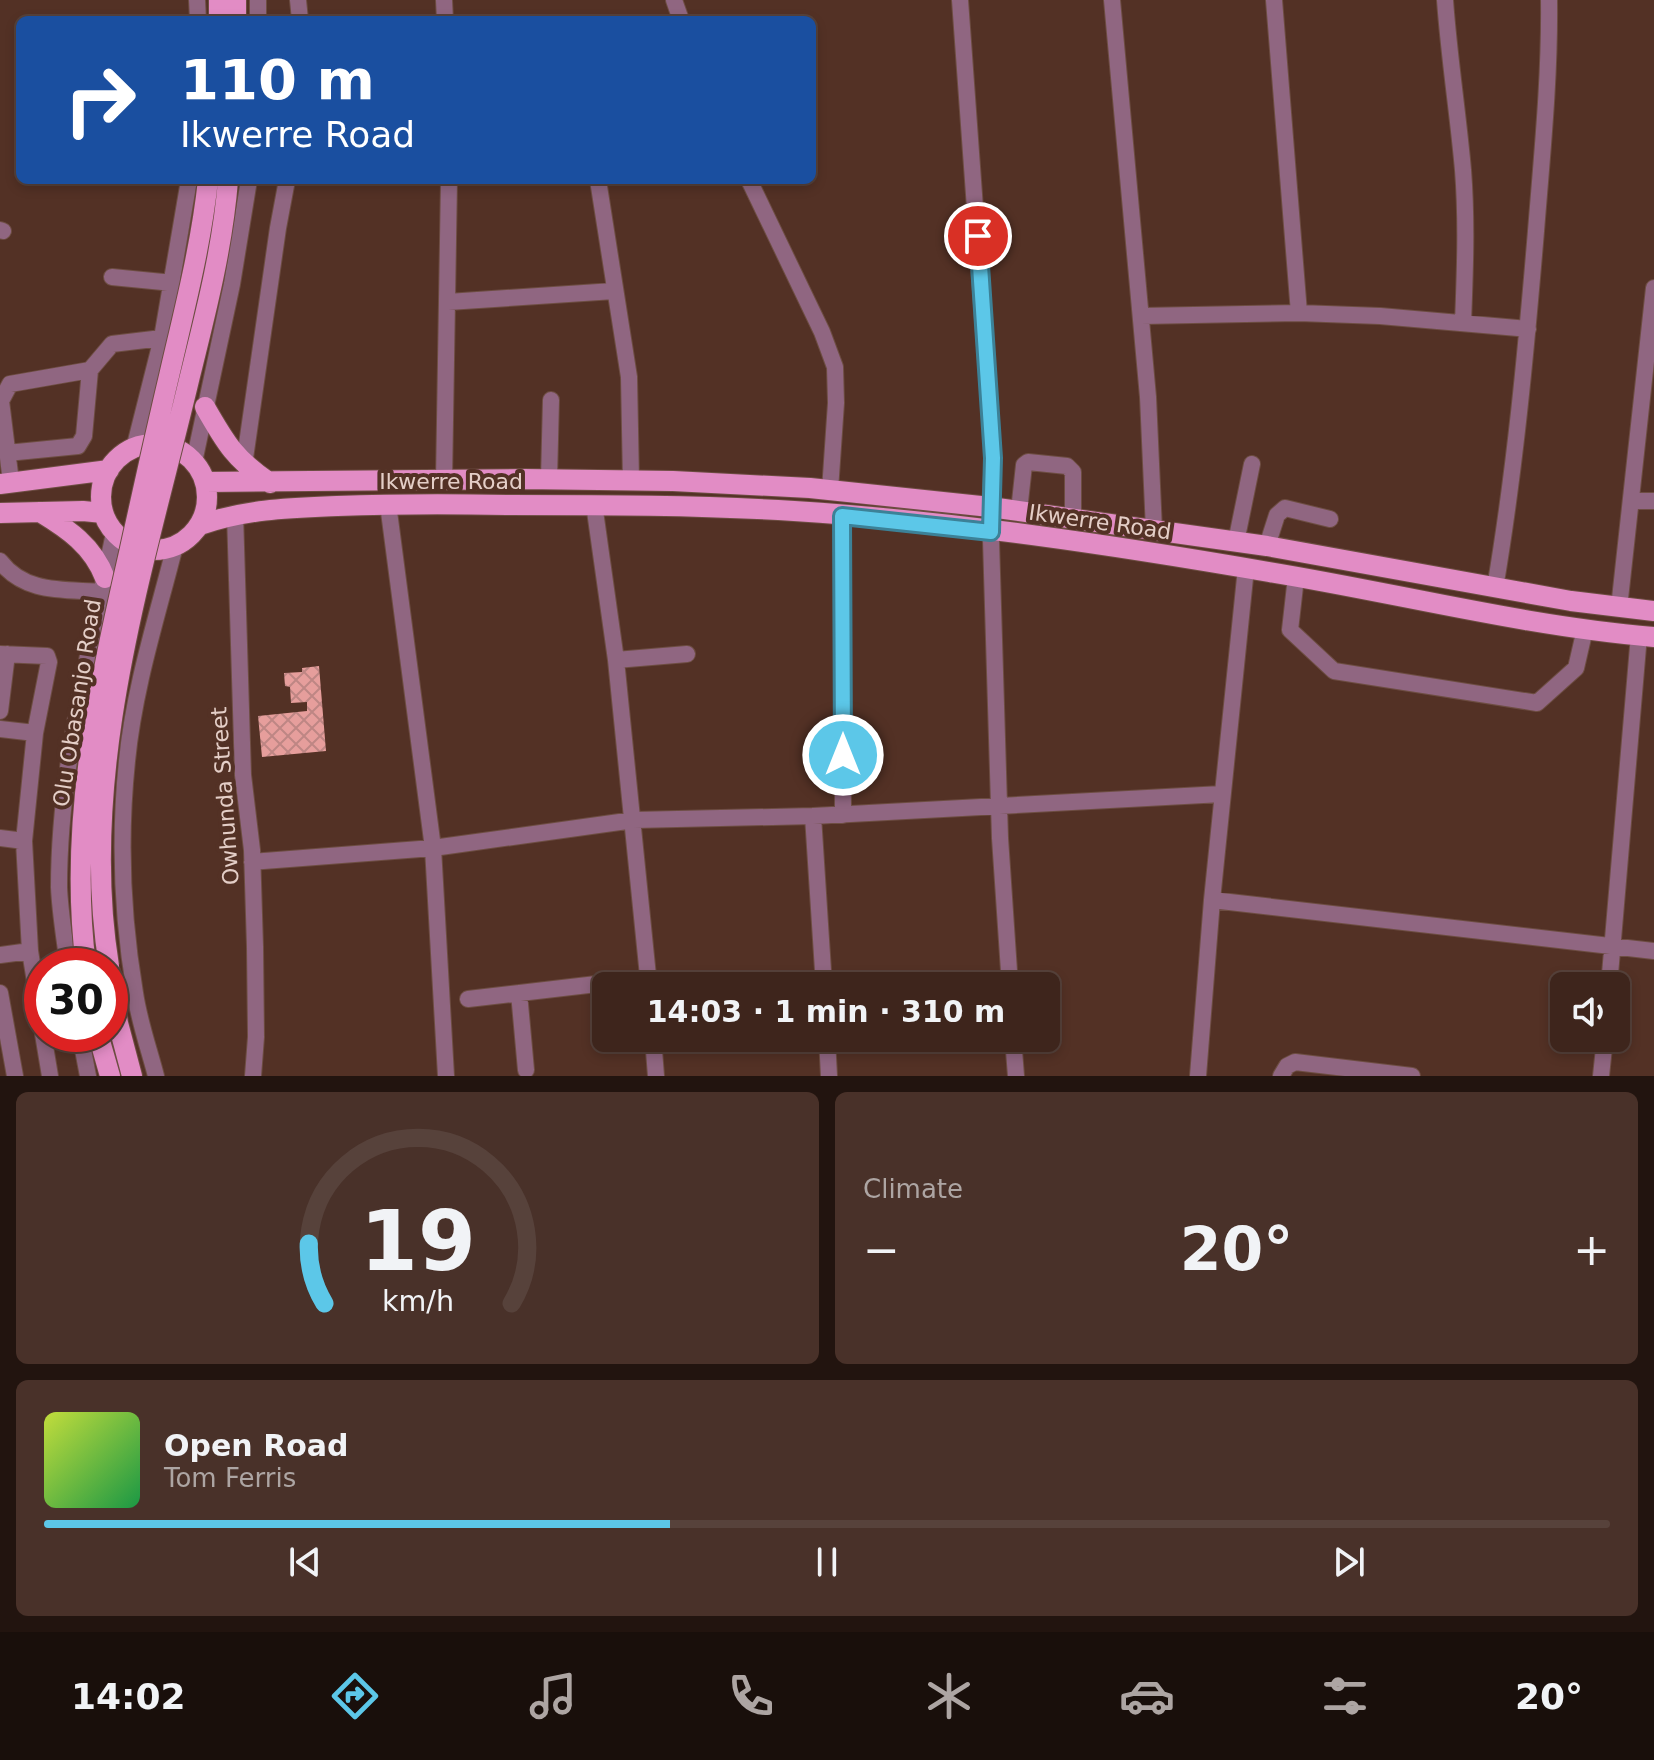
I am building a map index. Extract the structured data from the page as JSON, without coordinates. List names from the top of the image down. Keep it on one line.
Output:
{"streets":{"main road":["Ikwerre Road","Olu Obasanjo Road"],"street":["Owhunda Street"]},"crossings":[["Ikwerre Road","Owhunda Street"]],"page":{"turn":["110 m","Ikwerre Road"],"limit":"30","trip":"14:03 · 1 min · 310 m","tile":"Climate","heat":["−","20°","+"],"song":["Open Road","Tom Ferris"],"tabs":["14:02","20°"],"gauge":["19","km/h"]}}
